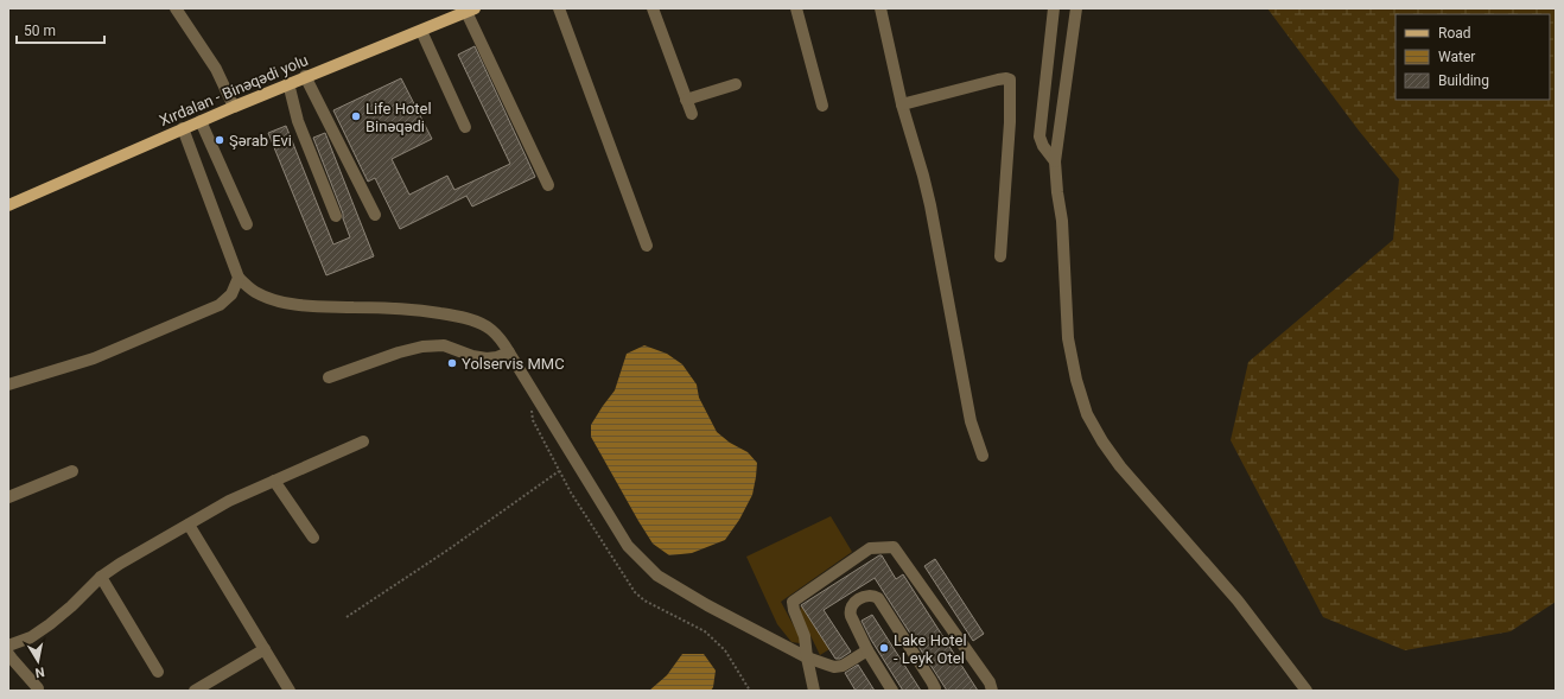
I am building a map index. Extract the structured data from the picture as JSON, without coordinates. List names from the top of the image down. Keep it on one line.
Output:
{"streets":{"main road":["Xırdalan - Binəqədi yolu"]},"places":["Life Hotel Binəqədi","Şərab Evi","Yolservis MMC","Lake Hotel - Leyk Otel"],"legend":["Road","Water","Building"],"scale_bar":"50 m","north":"bottom"}
